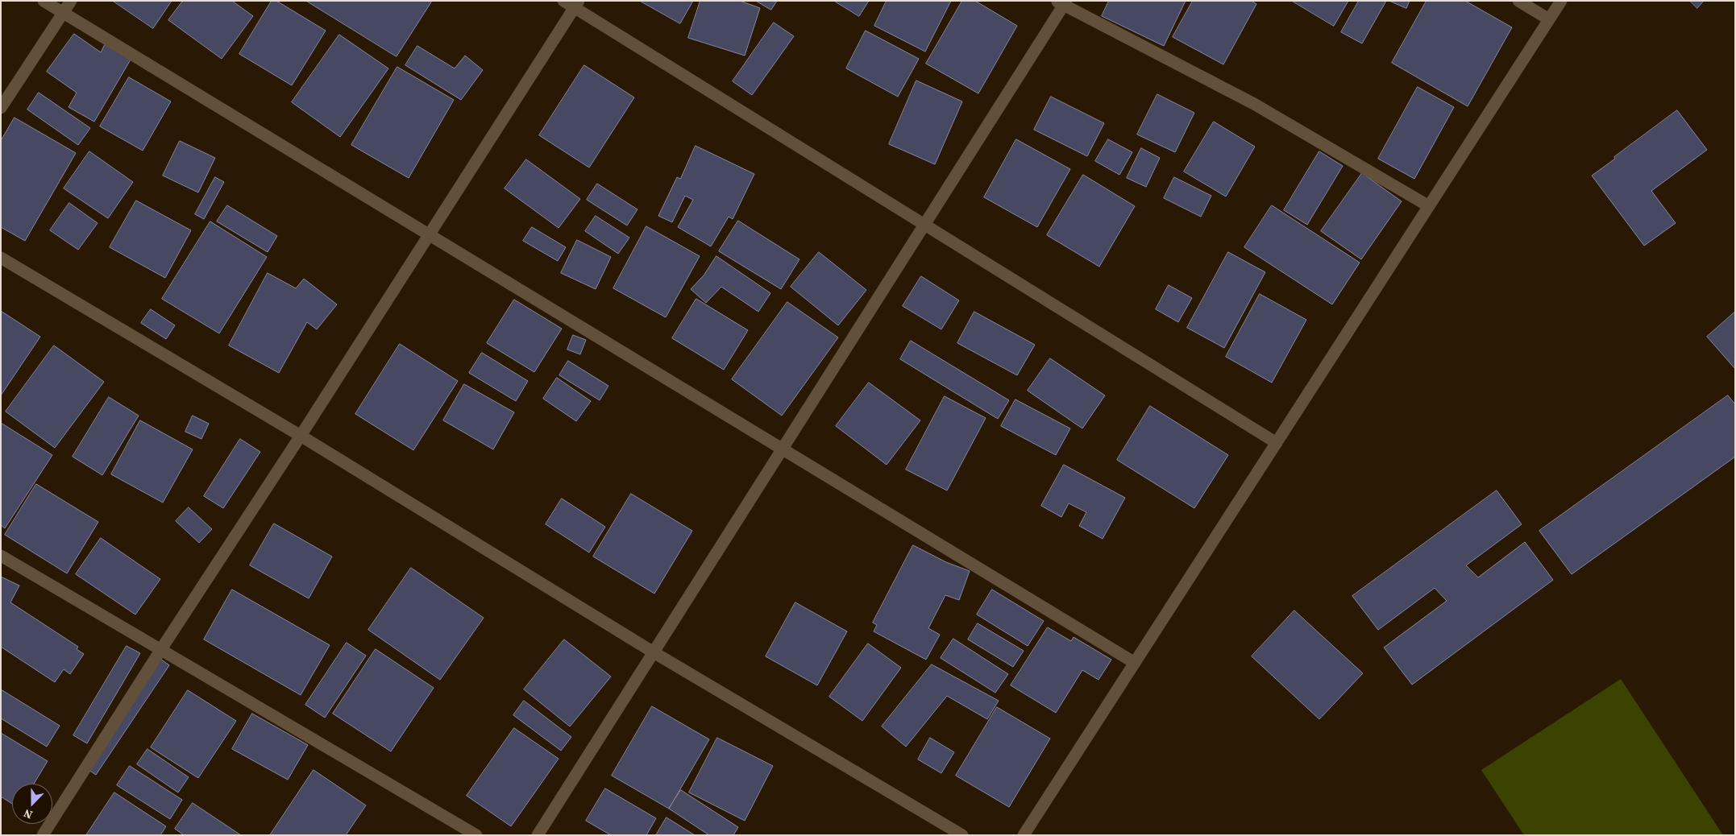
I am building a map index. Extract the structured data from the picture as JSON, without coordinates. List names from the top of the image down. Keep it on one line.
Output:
{"north":"bottom"}
